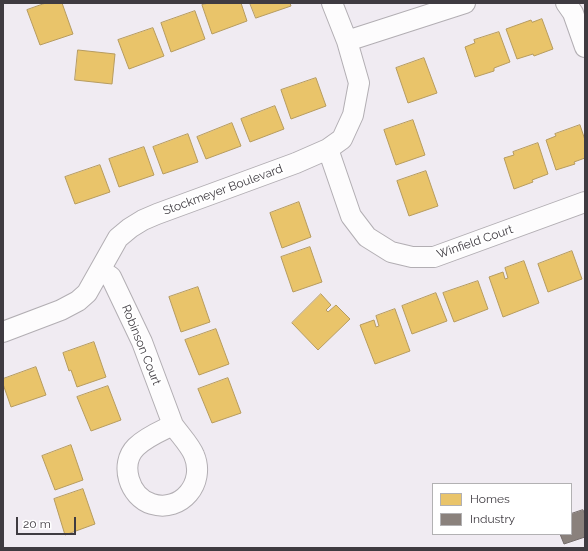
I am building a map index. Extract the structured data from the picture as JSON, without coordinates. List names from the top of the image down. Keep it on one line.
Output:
{"streets":{"street":["Stockmeyer Boulevard","Winfield Court","Robinson Court"]},"crossings":[["Stockmeyer Boulevard","Winfield Court"],["Stockmeyer Boulevard","Robinson Court"]],"legend":["Homes","Industry"],"scale_bar":"20 m"}
